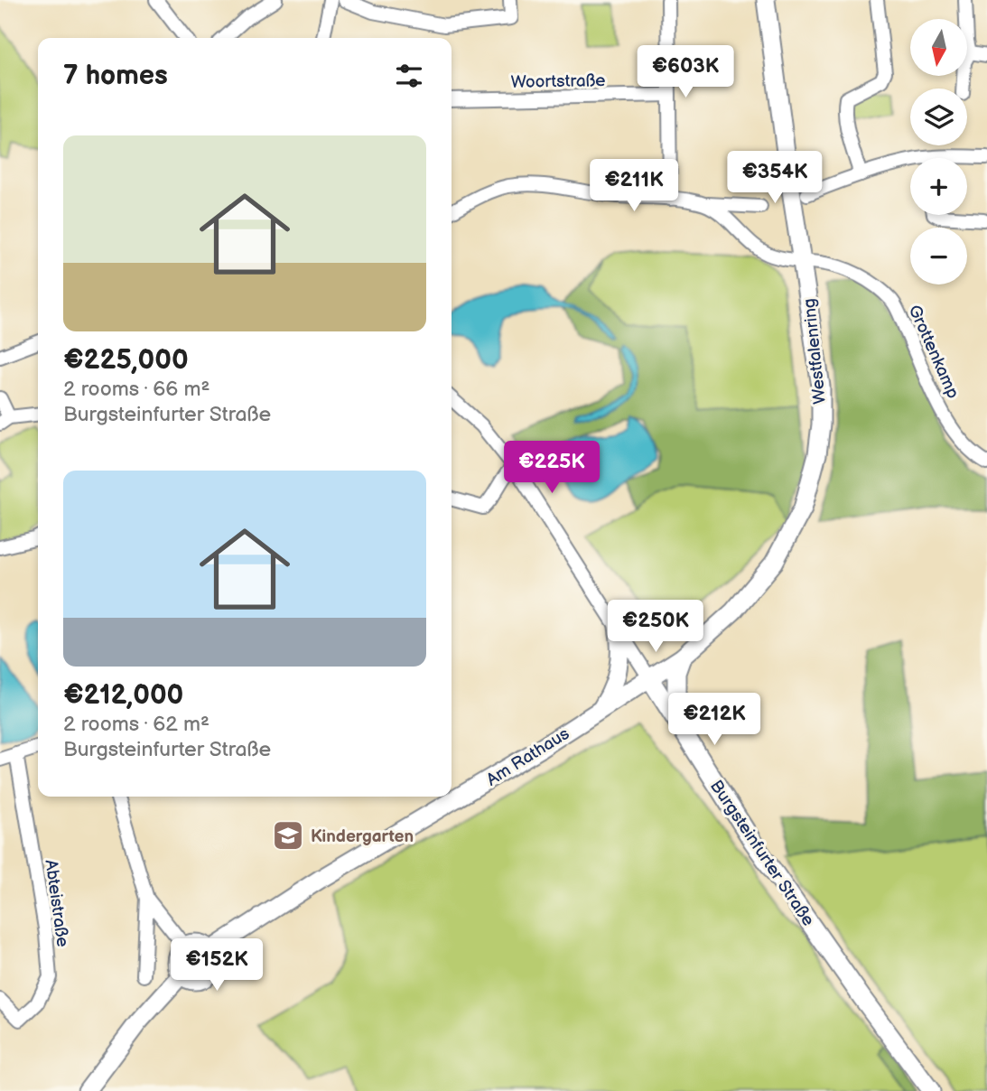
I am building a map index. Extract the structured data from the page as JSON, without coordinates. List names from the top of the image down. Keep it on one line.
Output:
{"streets":{"main road":["Westfalenring","Am Rathaus","Burgsteinfurter Straße"],"street":["Woortstraße","Grottenkamp","Abteistraße"]},"crossings":[["Westfalenring","Grottenkamp"],["Westfalenring","Am Rathaus"],["Westfalenring","Burgsteinfurter Straße"],["Am Rathaus","Burgsteinfurter Straße"]],"places":{"school or university":["Kindergarten"]},"north":"bottom","page":{"map_buttons":["+","−"],"heading":"7 homes","price":["€603K","€354K","€211K","€225K","€250K","€212K","€152K"],"list":[{"name":"€225,000","note":"2 rooms · 66 m² · Burgsteinfurter Straße"},{"name":"€212,000","note":"2 rooms · 62 m² · Burgsteinfurter Straße"}]}}
